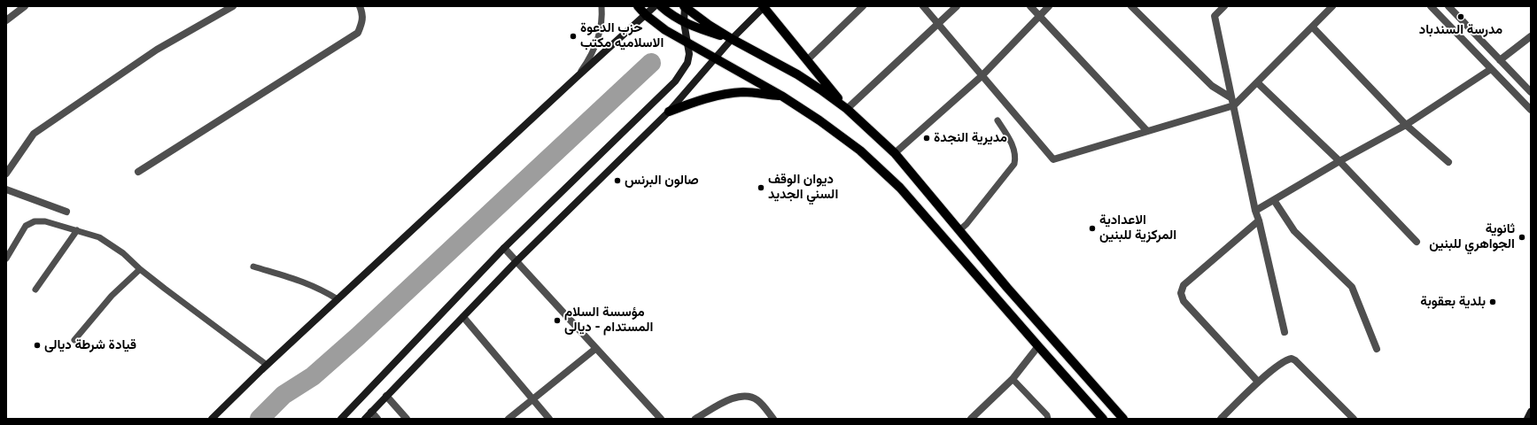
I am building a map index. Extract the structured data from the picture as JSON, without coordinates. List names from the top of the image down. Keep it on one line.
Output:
{"places":["مدرسة السندباد","حزب الدعوة الاسلاميه مكتب","مديرية النجدة","صالون البرنس","ديوان الوقف السني الجديد","الاعدادية المركزية للبنين","ثانوية الجواهري للبنين","بلدية بعقوبة","مؤسسة السلام المستدام - ديالى","قيادة شرطة ديالى"]}
